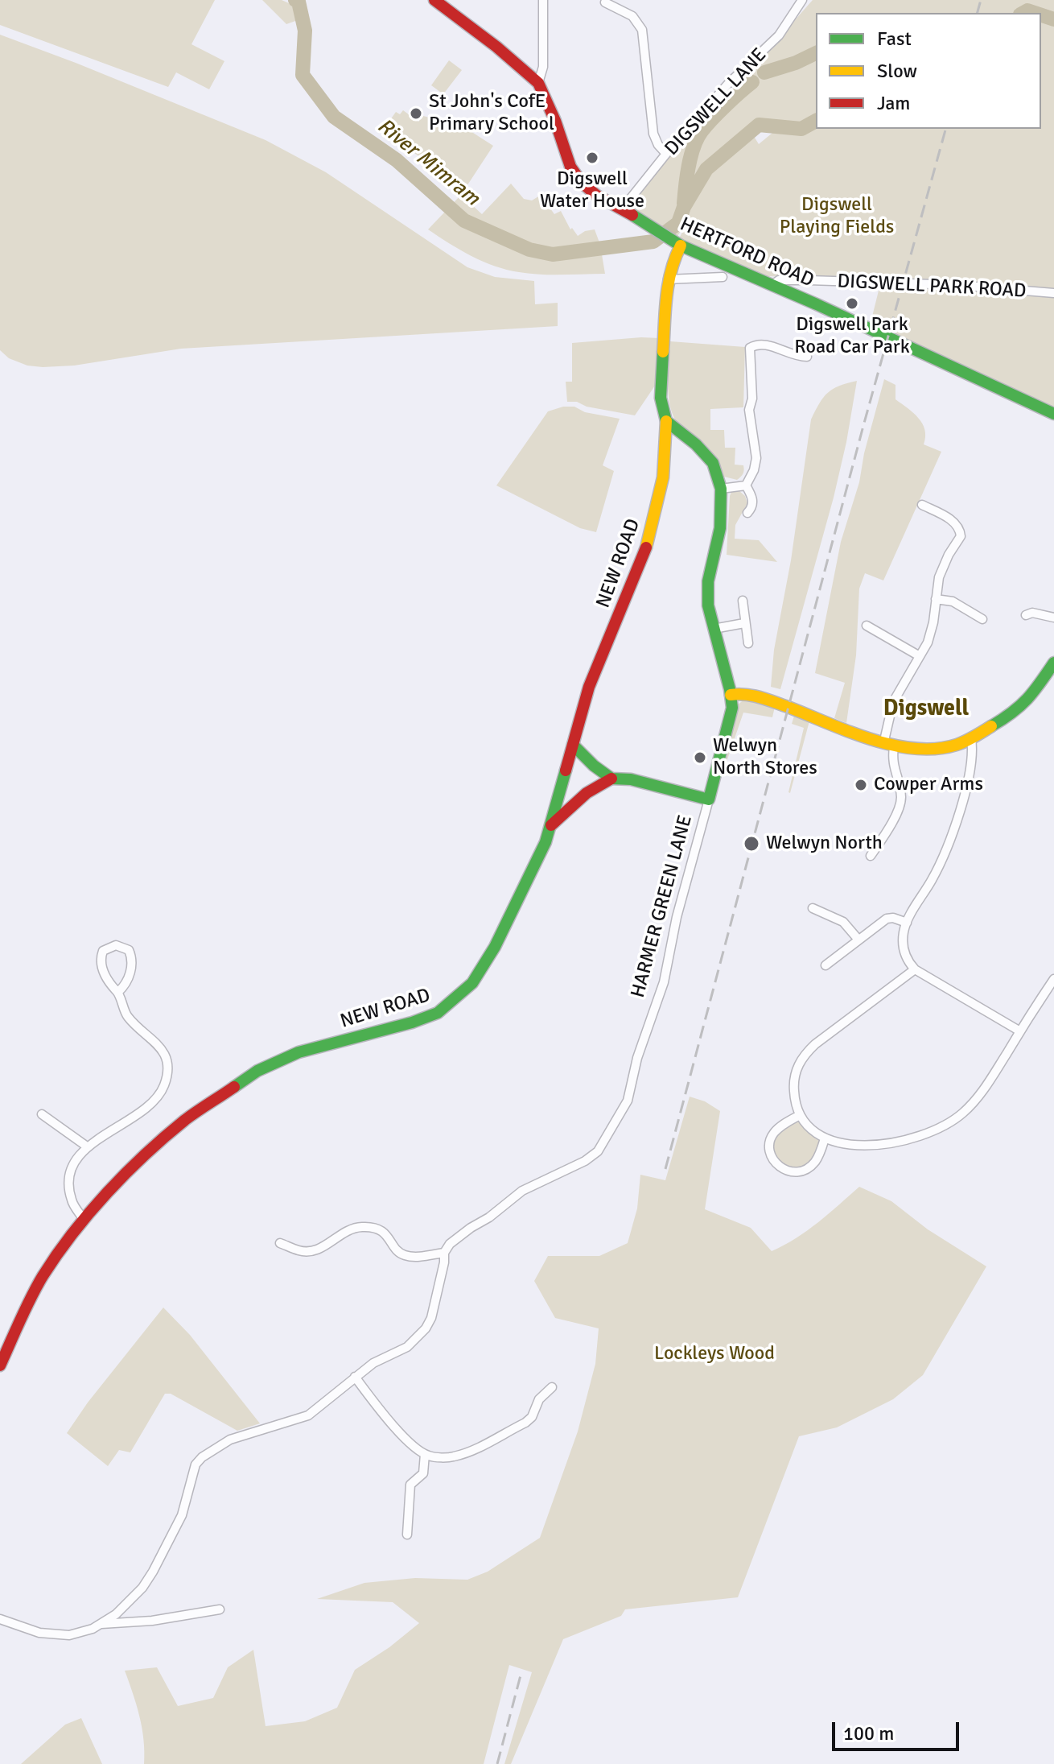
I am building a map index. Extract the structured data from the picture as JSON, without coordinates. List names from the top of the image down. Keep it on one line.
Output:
{"streets":{"street":["DIGSWELL LANE","HERTFORD ROAD","DIGSWELL PARK ROAD","NEW ROAD","HARMER GREEN LANE"]},"crossings":[["HERTFORD ROAD","DIGSWELL PARK ROAD"],["NEW ROAD","HARMER GREEN LANE"]],"districts":["Digswell"],"water":["River Mimram"],"parks":["Digswell Playing Fields","Lockleys Wood"],"places":["St John's CofE Primary School","Digswell Water House","Digswell Park Road Car Park","Welwyn North Stores","Cowper Arms","Welwyn North"],"legend":["Fast","Slow","Jam"],"scale_bar":"100 m"}
